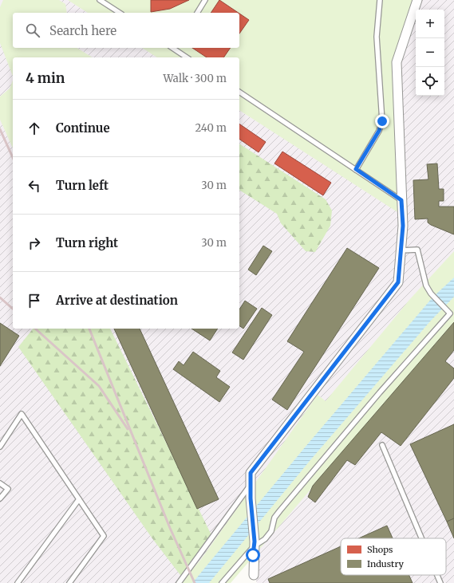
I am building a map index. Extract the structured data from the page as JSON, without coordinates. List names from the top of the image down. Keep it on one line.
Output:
{"legend":["Shops","Industry"],"page":{"map_buttons":["+","−"],"search":"Search here","heading":["4 min","Walk · 300 m"],"list":[["Continue","240 m"],["Turn left","30 m"],["Turn right","30 m"],"Arrive at destination"]}}
